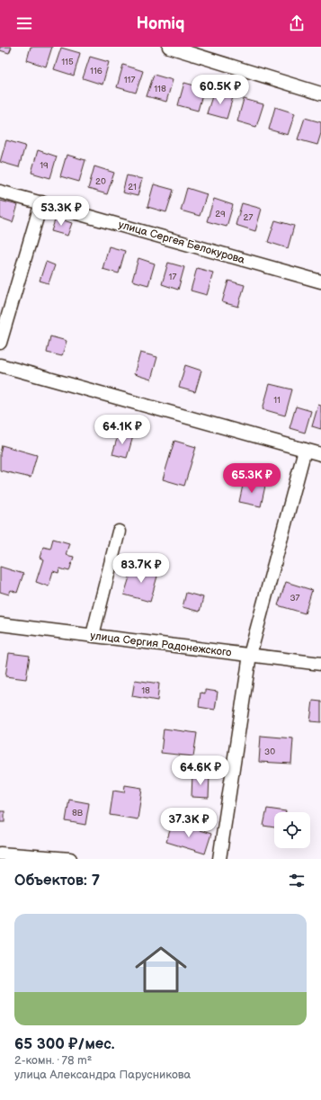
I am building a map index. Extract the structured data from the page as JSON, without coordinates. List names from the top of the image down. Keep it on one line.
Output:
{"streets":{"street":["улица Сергея Белокурова","улица Сергия Радонежского"]},"house_numbers":["115","116","117","118","19","20","21","29","27","17","11","37","18","30","8В"],"page":{"header":"Homiq","price":["60.5K ₽","53.3K ₽","64.1K ₽","65.3K ₽","83.7K ₽","64.6K ₽","37.3K ₽"],"heading":"Объектов: 7","list":[{"name":"65 300 ₽/мес.","note":"2-комн. · 78 m² · улица Александра Парусникова"}]}}
